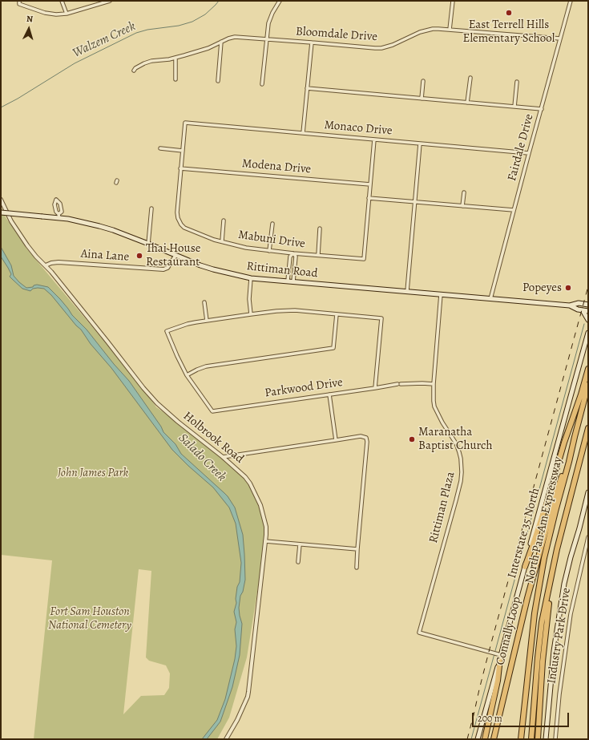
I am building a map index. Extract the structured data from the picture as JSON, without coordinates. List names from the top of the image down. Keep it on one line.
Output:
{"streets":{"highway":["North Pan Am Expressway","Connally Loop"],"main road":["Rittiman Road","Interstate 35 North"],"street":["Bloomdale Drive","Monaco Drive","Fairdale Drive","Modena Drive","Mabuni Drive","Aina Lane","Parkwood Drive","Holbrook Road","Rittiman Plaza","Industry Park Drive"]},"crossings":[["Bloomdale Drive","Fairdale Drive"],["Monaco Drive","Fairdale Drive"],["Fairdale Drive","Rittiman Road"],["Modena Drive","Mabuni Drive"],["Aina Lane","Rittiman Road"],["Aina Lane","Holbrook Road"],["Rittiman Road","Rittiman Plaza"],["Parkwood Drive","Rittiman Plaza"],["Rittiman Plaza","Interstate 35 North"],["North Pan Am Expressway","Connally Loop"]],"water":["Walzem Creek","Salado Creek"],"parks":["John James Park","Fort Sam Houston National Cemetery"],"places":["East Terrell Hills Elementary School","Thai House Restaurant","Popeyes","Maranatha Baptist Church"],"scale_bar":"200 m","north":"top"}
